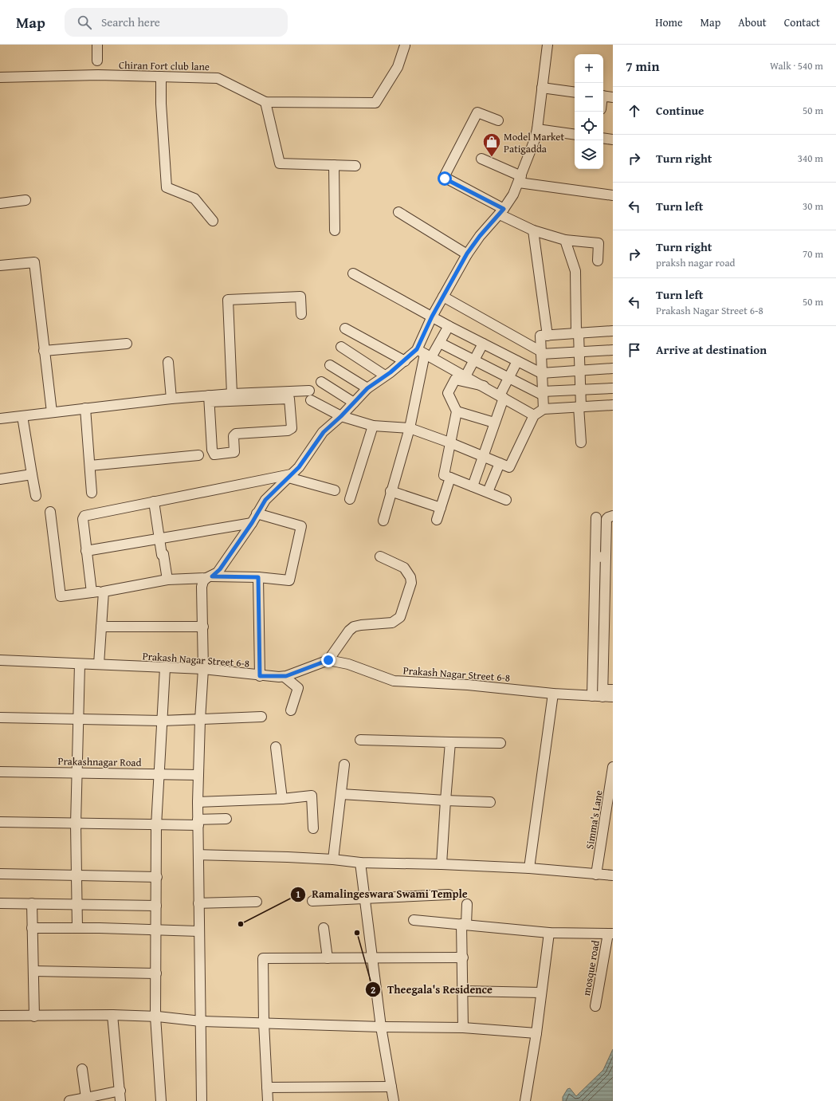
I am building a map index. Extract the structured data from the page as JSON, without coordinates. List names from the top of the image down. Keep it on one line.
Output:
{"streets":{"street":["Chiran Fort club lane","Prakash Nagar Street 6-8","Prakashnagar Road","Simma's Lane","mosque road"]},"places":{"shop":["Model Market Patigadda"],"other":["Ramalingeswara Swami Temple","Theegala's Residence"]},"page":{"header":"Map","search":"Search here","nav":["Home","Map","About","Contact"],"heading":["7 min","Walk · 540 m"],"map_buttons":["+","−"],"list":[["Continue","50 m"],["Turn right","340 m"],["Turn left","30 m"],["Turn right","praksh nagar road","70 m"],["Turn left","Prakash Nagar Street 6-8","50 m"],"Arrive at destination"]}}
